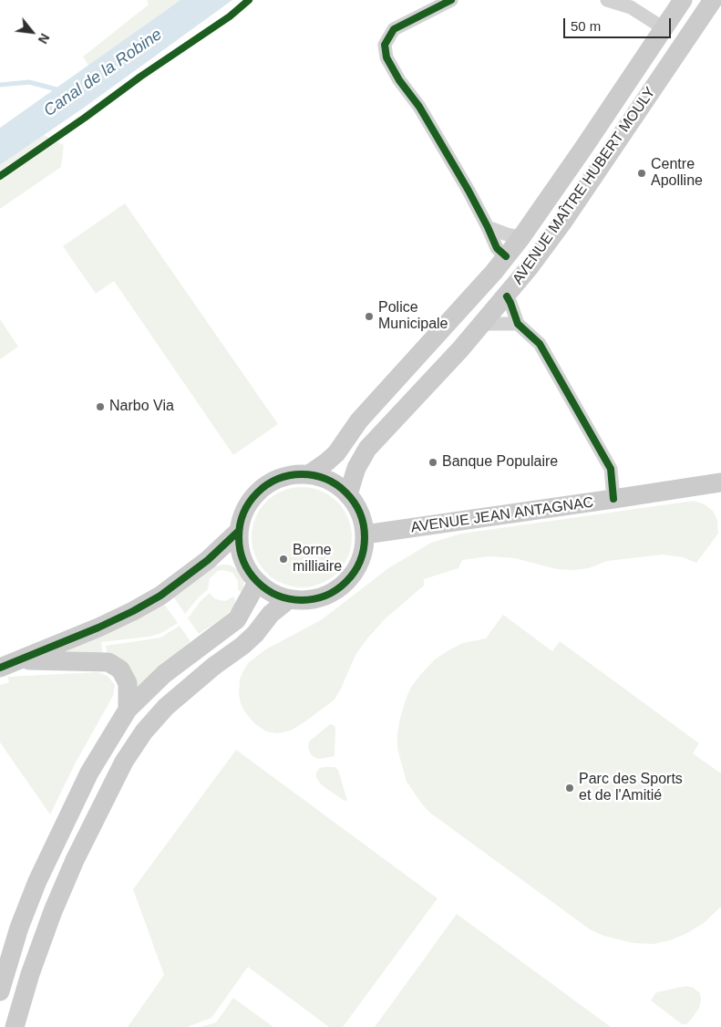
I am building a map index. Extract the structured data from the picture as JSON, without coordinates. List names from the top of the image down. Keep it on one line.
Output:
{"streets":{"main road":["AVENUE MAÎTRE HUBERT MOULY","AVENUE JEAN ANTAGNAC"]},"crossings":[["AVENUE MAÎTRE HUBERT MOULY","AVENUE JEAN ANTAGNAC"]],"water":["Canal de la Robine"],"places":["Centre Apolline","Police Municipale","Narbo Via","Banque Populaire","Borne milliaire","Parc des Sports et de l'Amitié"],"scale_bar":"50 m","north":"bottom right"}
